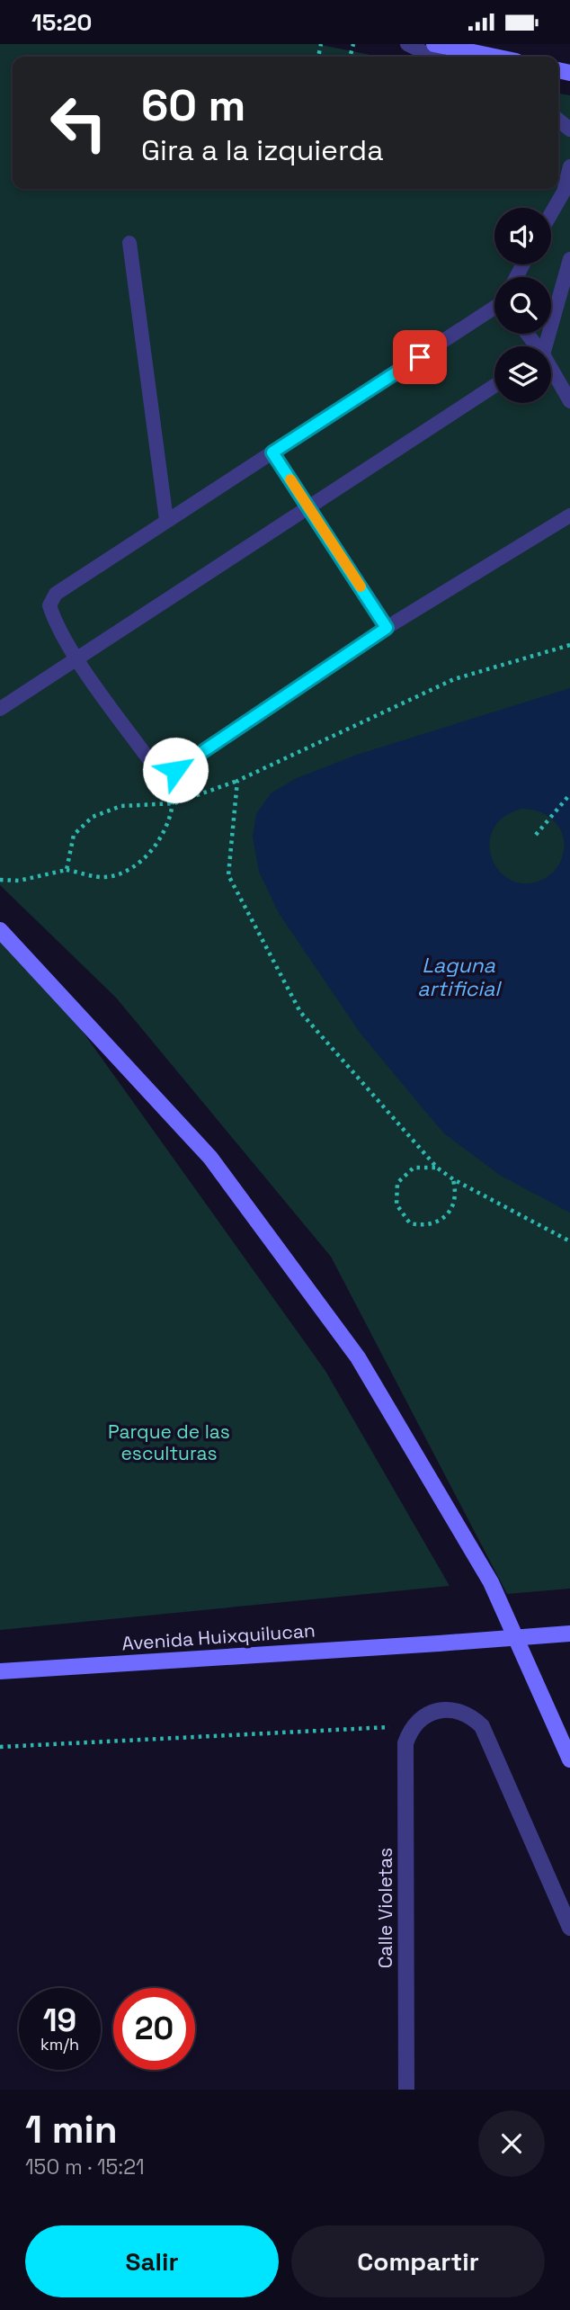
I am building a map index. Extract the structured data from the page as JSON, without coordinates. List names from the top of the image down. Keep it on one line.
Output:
{"streets":{"main road":["Avenida Huixquilucan"],"street":["Calle Violetas"]},"water":["Laguna artificial"],"parks":["Parque de las esculturas"],"page":{"status":"15:20","turn":["60 m","Gira a la izquierda"],"speed":"19 km/h","limit":"20","heading":["1 min","150 m · 15:21"],"buttons":["Salir","Compartir"]}}
